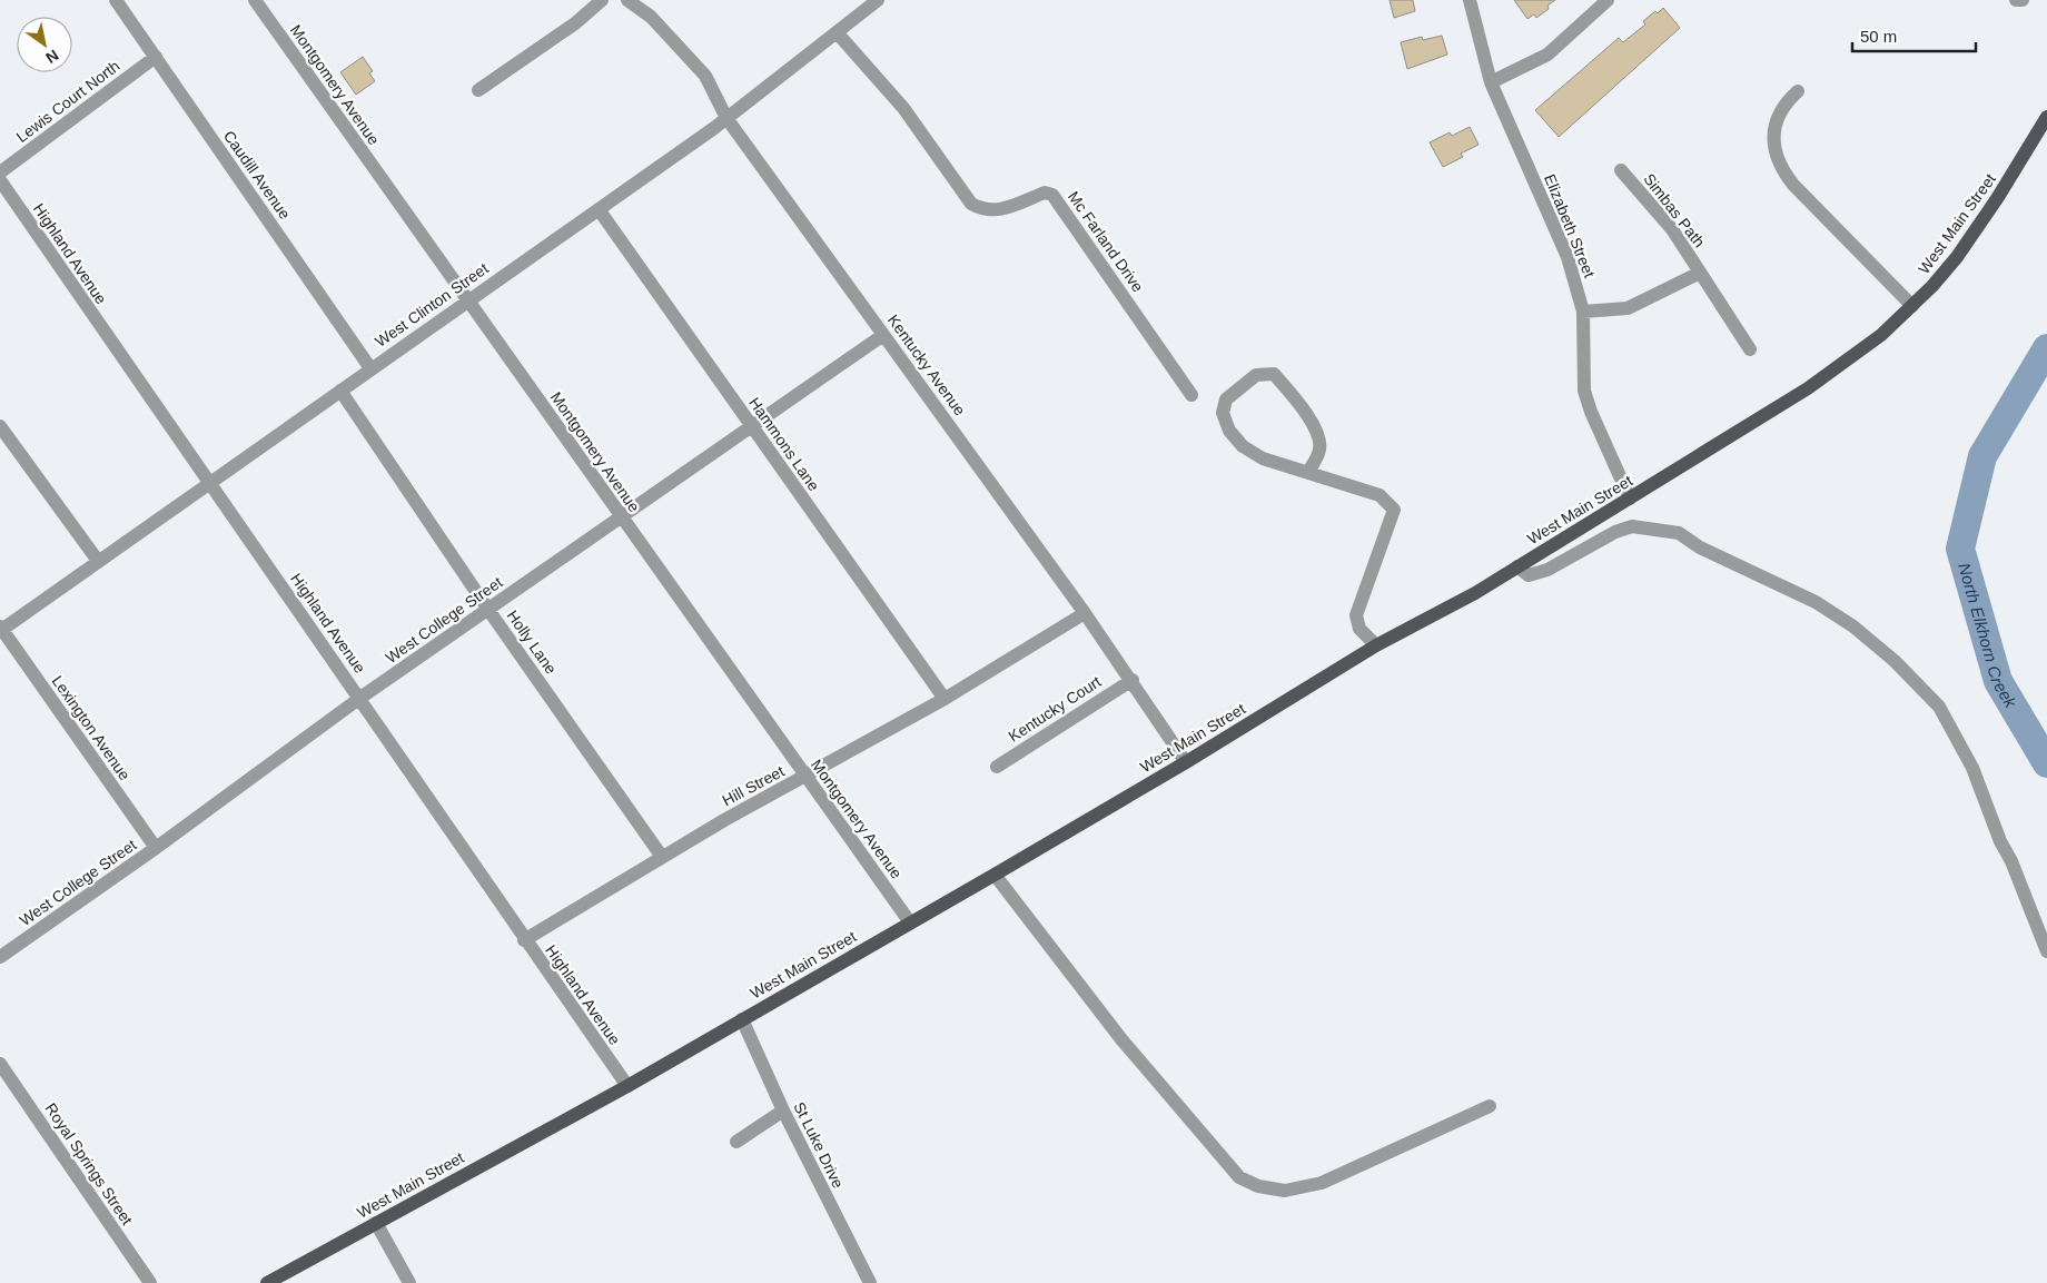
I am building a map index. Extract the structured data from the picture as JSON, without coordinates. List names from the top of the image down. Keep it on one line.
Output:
{"streets":{"main road":["West Main Street"],"street":["Montgomery Avenue","Lewis Court North","Caudill Avenue","Simbas Path","Elizabeth Street","Mc Farland Drive","Highland Avenue","West Clinton Street","Kentucky Avenue","Hammons Lane","West College Street","Holly Lane","Kentucky Court","Lexington Avenue","Hill Street","St Luke Drive","Royal Springs Street"]},"crossings":[["Montgomery Avenue","West Main Street"],["Montgomery Avenue","West Clinton Street"],["Montgomery Avenue","West College Street"],["Montgomery Avenue","Hill Street"],["Lewis Court North","Caudill Avenue"],["Caudill Avenue","West Clinton Street"],["Simbas Path","Elizabeth Street"],["West Main Street","Elizabeth Street"],["West Main Street","Highland Avenue"],["West Main Street","Kentucky Avenue"],["West Main Street","St Luke Drive"],["Mc Farland Drive","West Clinton Street"],["Highland Avenue","West Clinton Street"],["Highland Avenue","West College Street"],["Highland Avenue","Hill Street"],["West Clinton Street","Kentucky Avenue"],["West Clinton Street","Hammons Lane"],["West Clinton Street","Holly Lane"],["West Clinton Street","Lexington Avenue"],["Kentucky Avenue","West College Street"],["Kentucky Avenue","Kentucky Court"],["Kentucky Avenue","Hill Street"],["Hammons Lane","West College Street"],["Hammons Lane","Hill Street"],["West College Street","Holly Lane"],["West College Street","Lexington Avenue"],["Holly Lane","Hill Street"]],"water":["North Elkhorn Creek"],"scale_bar":"50 m","north":"bottom right"}
